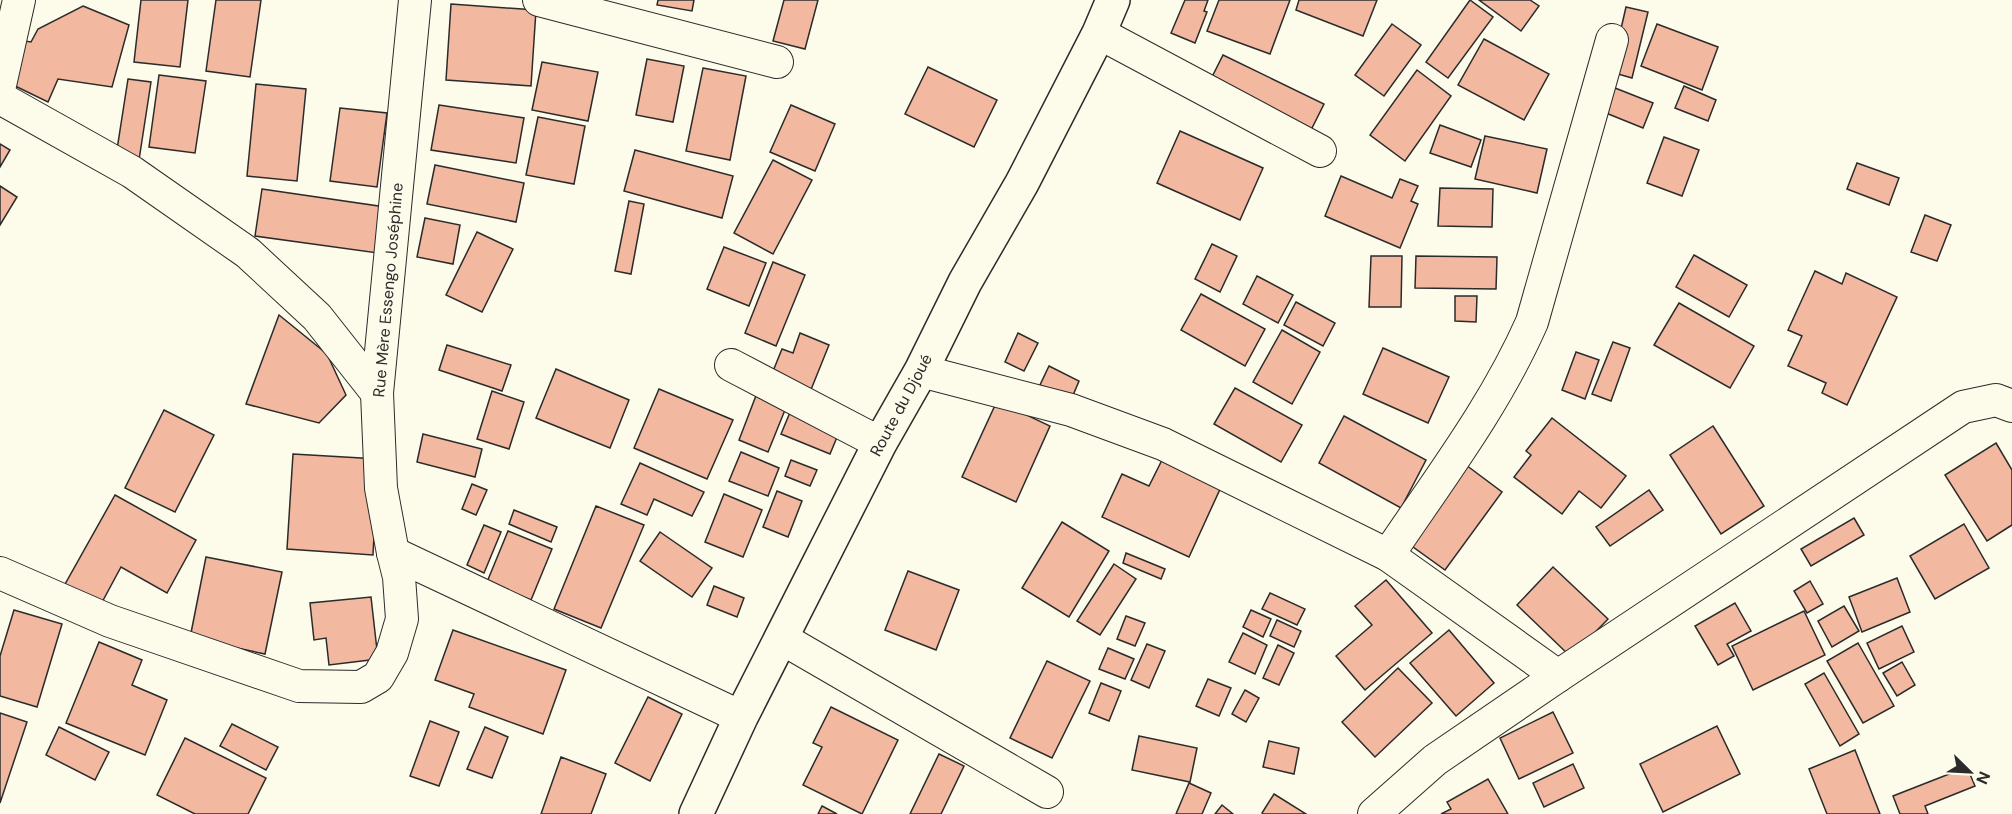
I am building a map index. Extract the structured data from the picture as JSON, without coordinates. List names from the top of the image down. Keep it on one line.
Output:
{"streets":{"main road":["Route du Djoué"],"street":["Rue Mère Essengo Joséphine"]},"north":"bottom right"}
